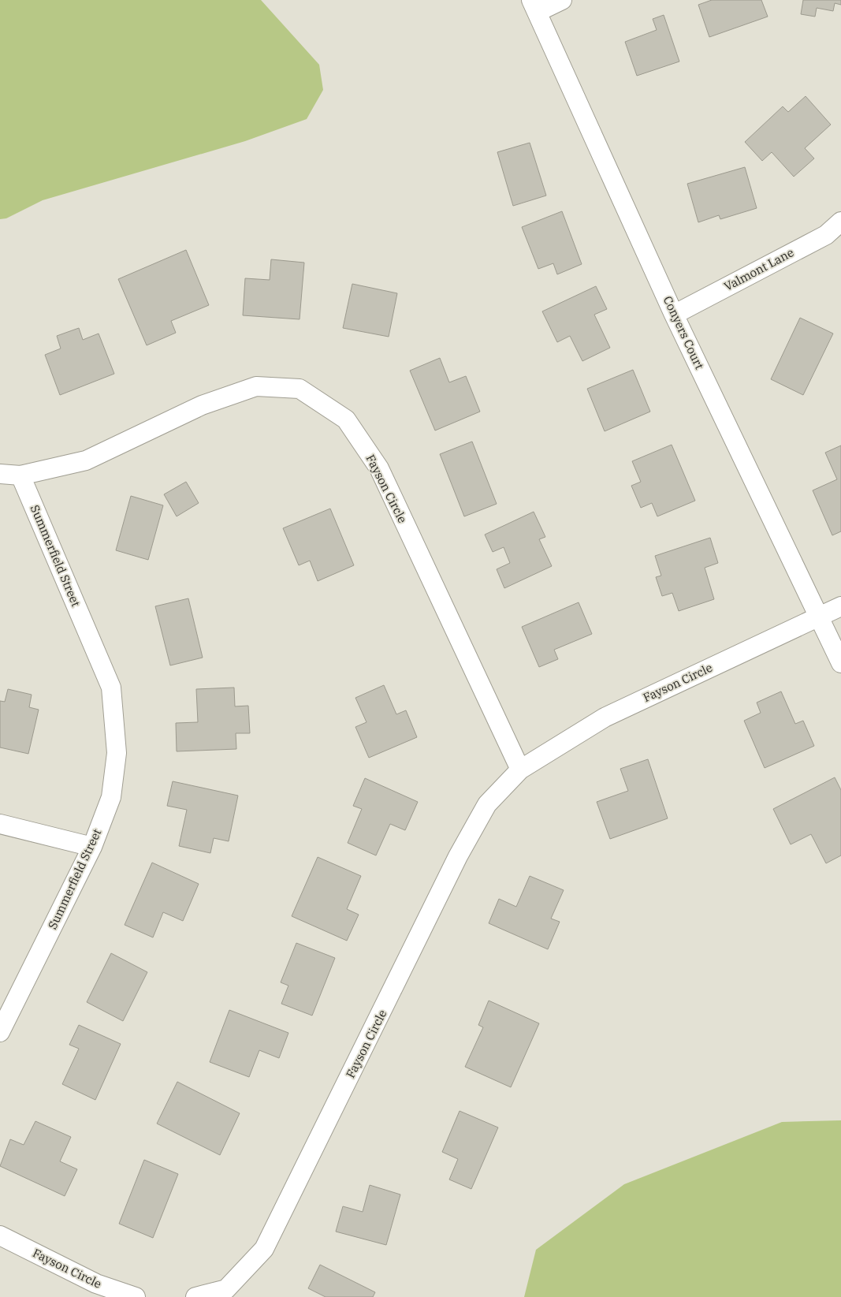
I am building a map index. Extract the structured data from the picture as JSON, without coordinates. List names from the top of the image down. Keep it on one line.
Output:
{"streets":{"street":["Valmont Lane","Conyers Court","Fayson Circle","Summerfield Street"]},"crossings":[["Valmont Lane","Conyers Court"],["Conyers Court","Fayson Circle"],["Fayson Circle","Summerfield Street"]]}
